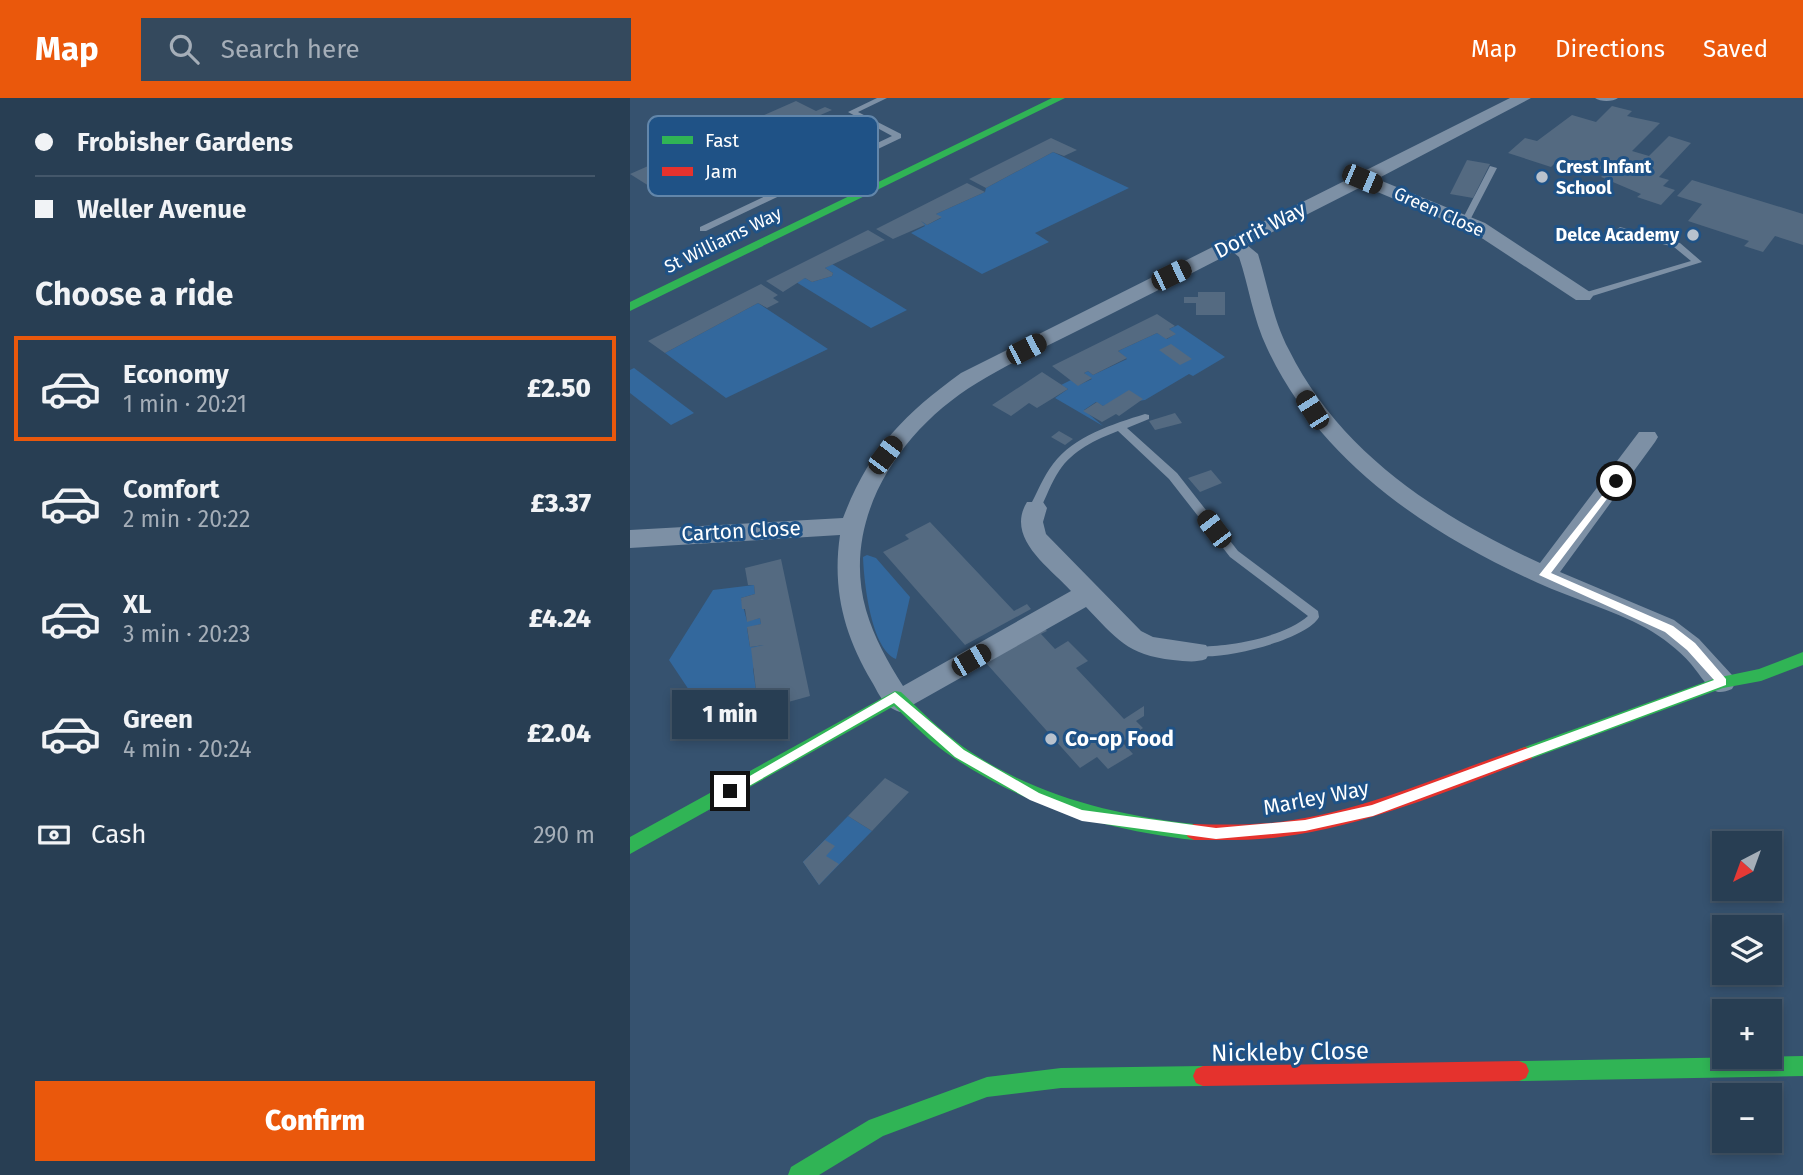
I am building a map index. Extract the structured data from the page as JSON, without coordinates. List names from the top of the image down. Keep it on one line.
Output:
{"streets":{"street":["Green Close","Dorrit Way","St Williams Way","Carton Close","Marley Way","Nickleby Close"]},"crossings":[["Green Close","Dorrit Way"],["Dorrit Way","Carton Close"],["Dorrit Way","Marley Way"]],"places":["Crest Infant School","Delce Academy","Co-op Food"],"legend":["Fast","Jam"],"north":"bottom left","page":{"header":"Map","search":"Search here","nav":["Map","Directions","Saved"],"banner":["Frobisher Gardens","Weller Avenue"],"heading":"Choose a ride","list":[{"name":"Economy","note":"1 min · 20:21","value":"£2.50"},{"name":"Comfort","note":"2 min · 20:22","value":"£3.37"},{"name":"XL","note":"3 min · 20:23","value":"£4.24"},{"name":"Green","note":"4 min · 20:24","value":"£2.04"}],"bubble":"1 min","pay":["Cash","290 m"],"map_buttons":["+","−"],"buttons":"Confirm"}}
